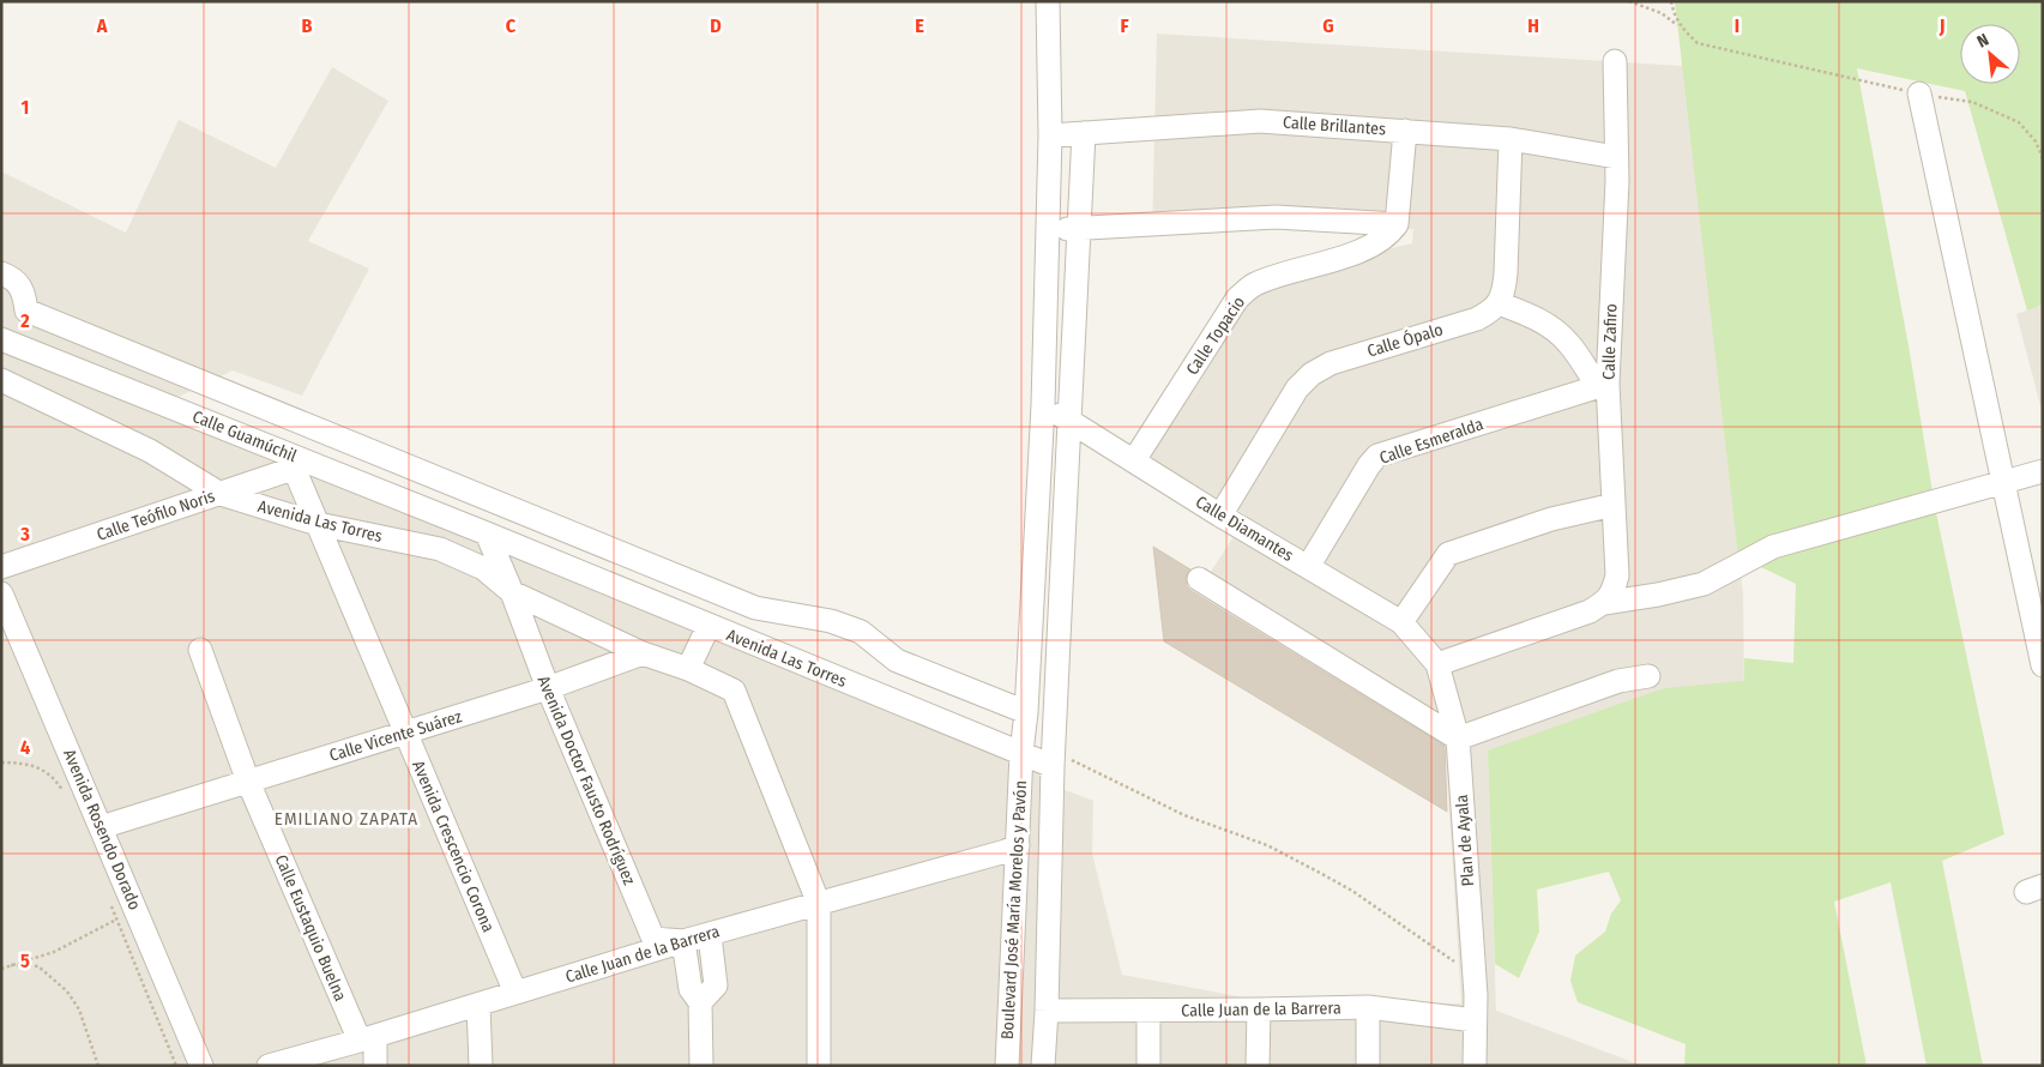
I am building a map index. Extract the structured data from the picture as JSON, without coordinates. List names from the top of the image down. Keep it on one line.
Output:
{"streets":{"street":["Calle Brillantes","Calle Topacio","Calle Ópalo","Calle Zafiro","Calle Guamúchil","Calle Esmeralda","Calle Teófilo Noris","Avenida Las Torres","Calle Diamantes","Calle Vicente Suárez","Avenida Doctor Fausto Rodríguez","Avenida Rosendo Dorado","Plan de Ayala","Avenida Crescencio Corona","Boulevard José María Morelos y Pavón","Calle Eustaquio Buelna","Calle Juan de la Barrera"]},"crossings":[["Calle Brillantes","Calle Zafiro"],["Calle Brillantes","Boulevard José María Morelos y Pavón"],["Calle Topacio","Calle Diamantes"],["Calle Ópalo","Calle Diamantes"],["Calle Zafiro","Calle Esmeralda"],["Calle Guamúchil","Calle Teófilo Noris"],["Calle Guamúchil","Avenida Las Torres"],["Calle Guamúchil","Avenida Doctor Fausto Rodríguez"],["Calle Guamúchil","Avenida Crescencio Corona"],["Calle Esmeralda","Calle Diamantes"],["Calle Teófilo Noris","Avenida Las Torres"],["Calle Teófilo Noris","Avenida Crescencio Corona"],["Avenida Las Torres","Calle Vicente Suárez"],["Avenida Las Torres","Avenida Doctor Fausto Rodríguez"],["Avenida Las Torres","Avenida Crescencio Corona"],["Avenida Las Torres","Boulevard José María Morelos y Pavón"],["Calle Diamantes","Plan de Ayala"],["Calle Diamantes","Boulevard José María Morelos y Pavón"],["Calle Vicente Suárez","Avenida Doctor Fausto Rodríguez"],["Calle Vicente Suárez","Avenida Rosendo Dorado"],["Calle Vicente Suárez","Avenida Crescencio Corona"],["Calle Vicente Suárez","Calle Eustaquio Buelna"],["Avenida Doctor Fausto Rodríguez","Calle Juan de la Barrera"],["Plan de Ayala","Calle Juan de la Barrera"],["Avenida Crescencio Corona","Calle Juan de la Barrera"],["Boulevard José María Morelos y Pavón","Calle Juan de la Barrera"],["Calle Eustaquio Buelna","Calle Juan de la Barrera"]],"districts":["EMILIANO ZAPATA"],"north":"top left","grid":{"columns":["A","B","C","D","E","F","G","H","I","J"],"rows":["1","2","3","4","5"]}}
